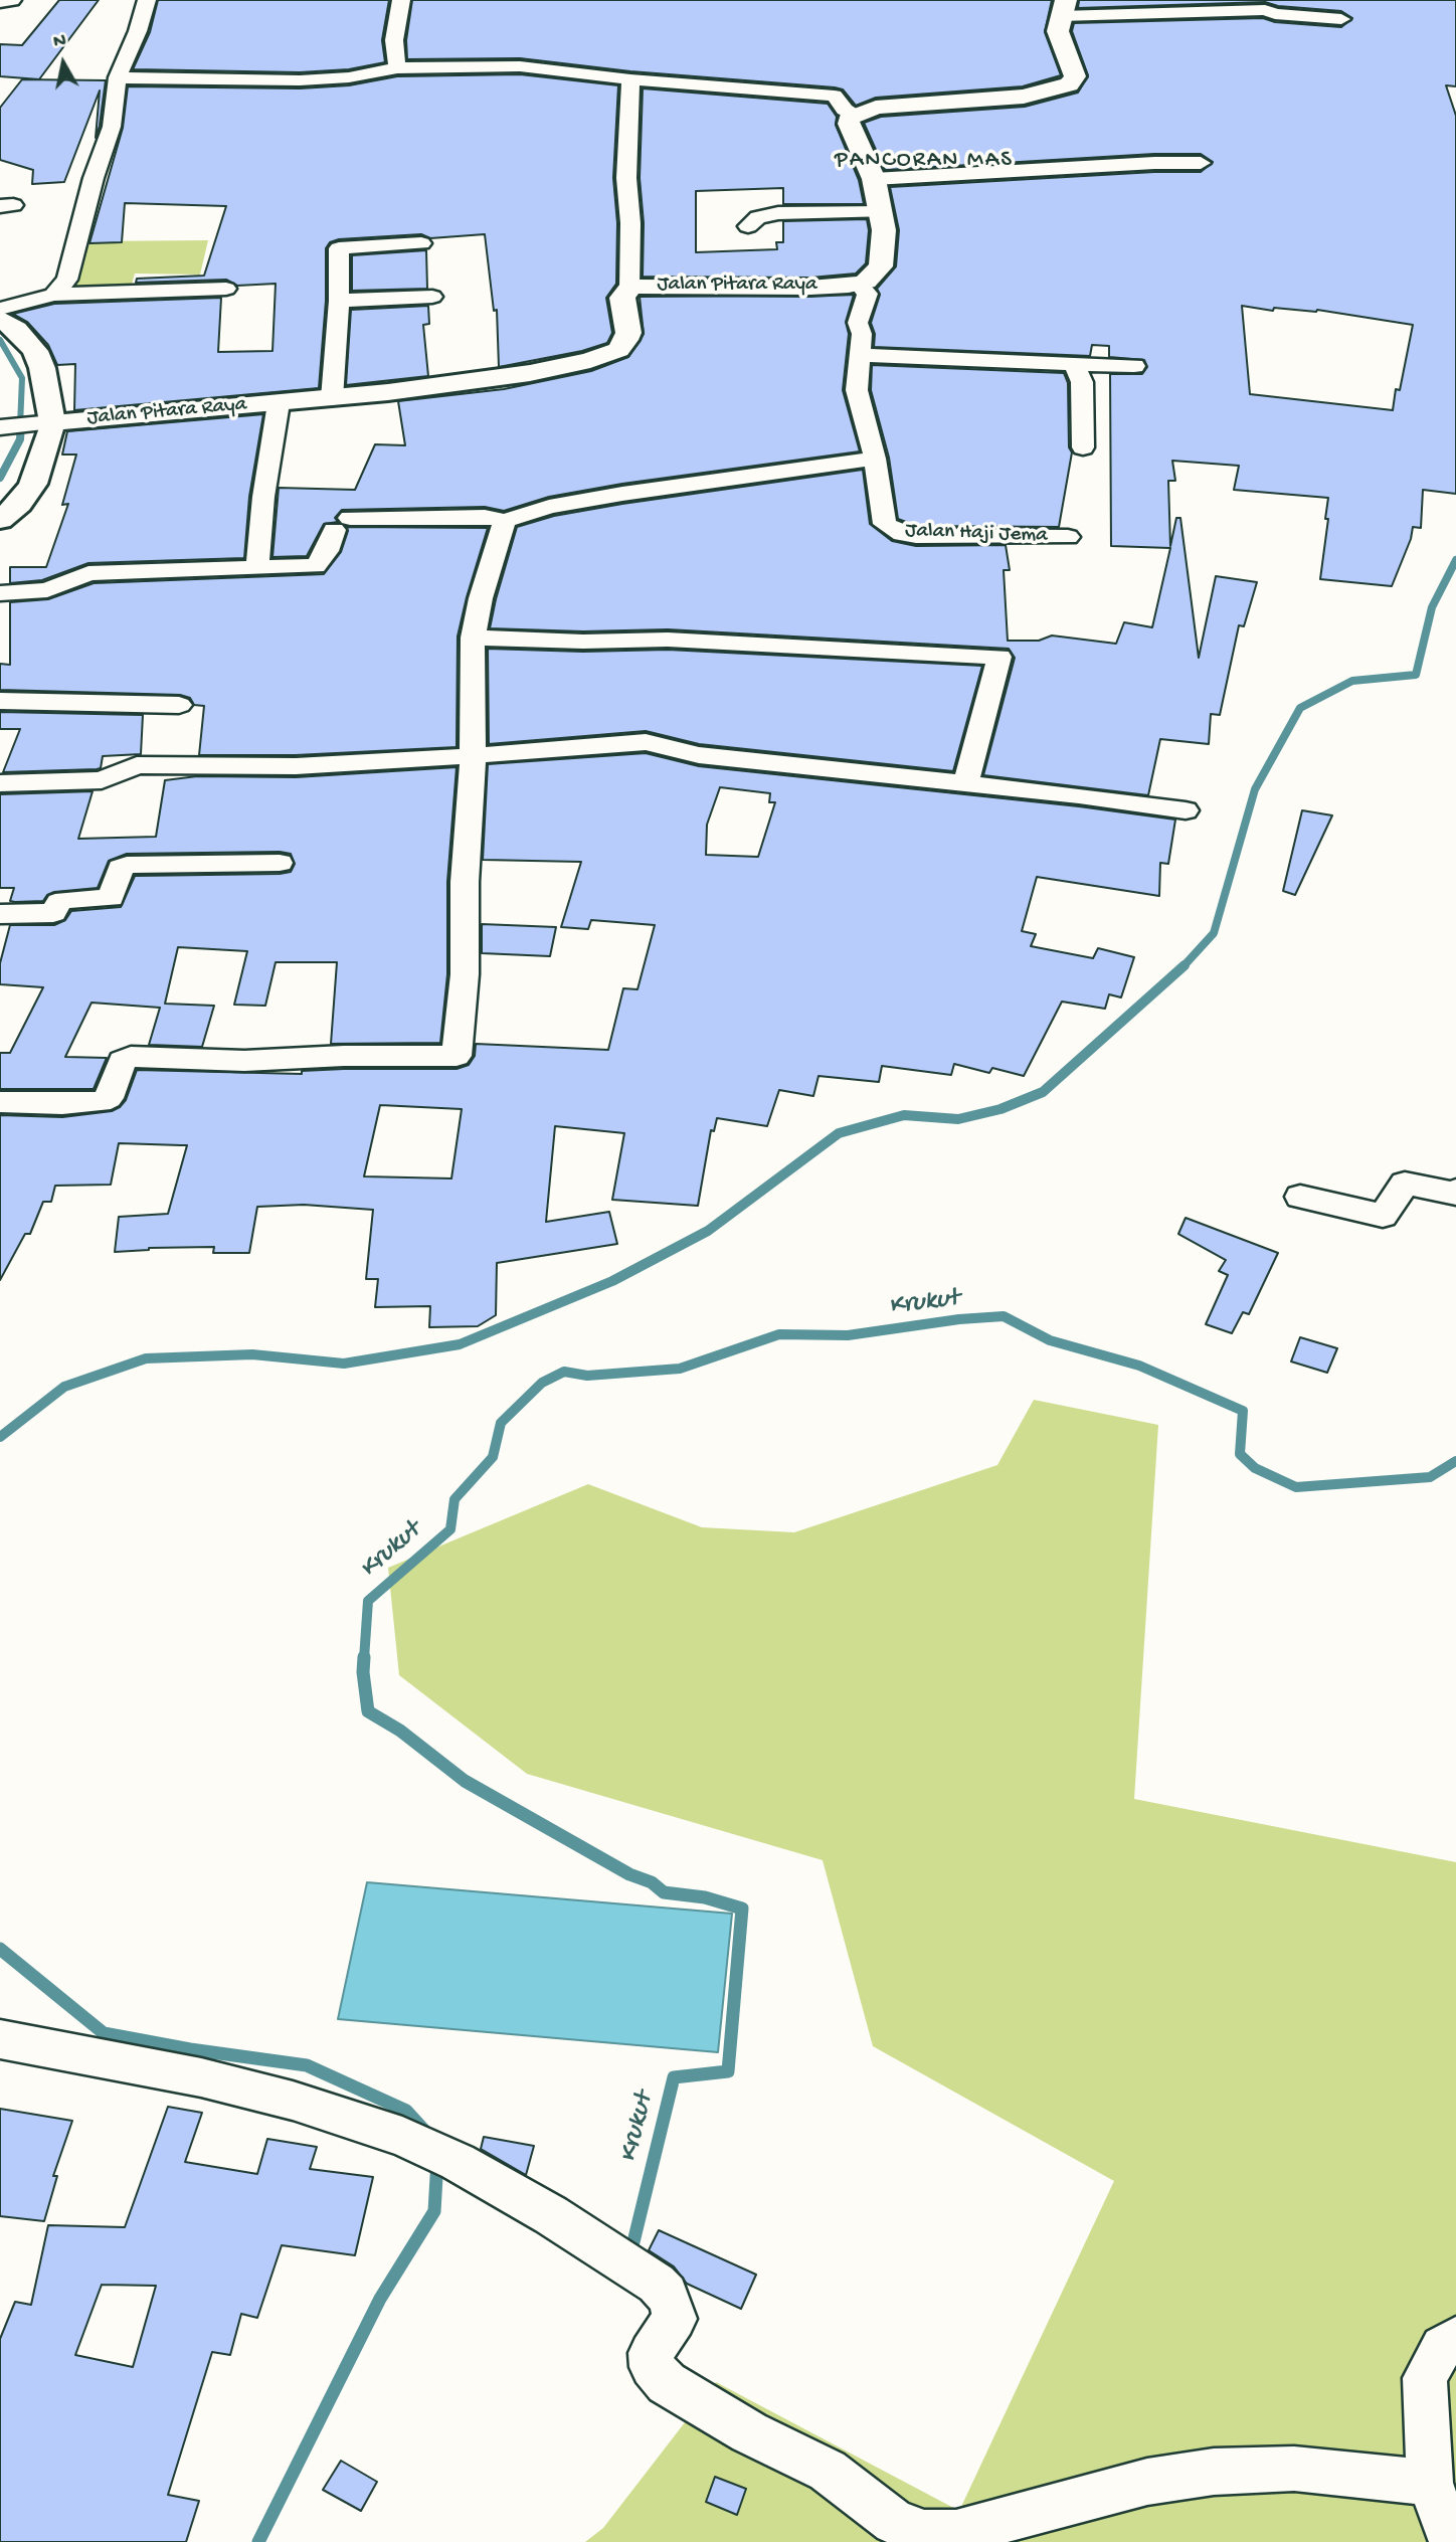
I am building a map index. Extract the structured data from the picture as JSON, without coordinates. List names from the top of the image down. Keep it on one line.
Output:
{"streets":{"main road":["Jalan Pitara Raya"],"street":["Jalan Haji Jema"]},"crossings":[["Jalan Pitara Raya","Jalan Haji Jema"]],"districts":["PANCORAN MAS"],"water":["Krukut"],"north":"top"}
